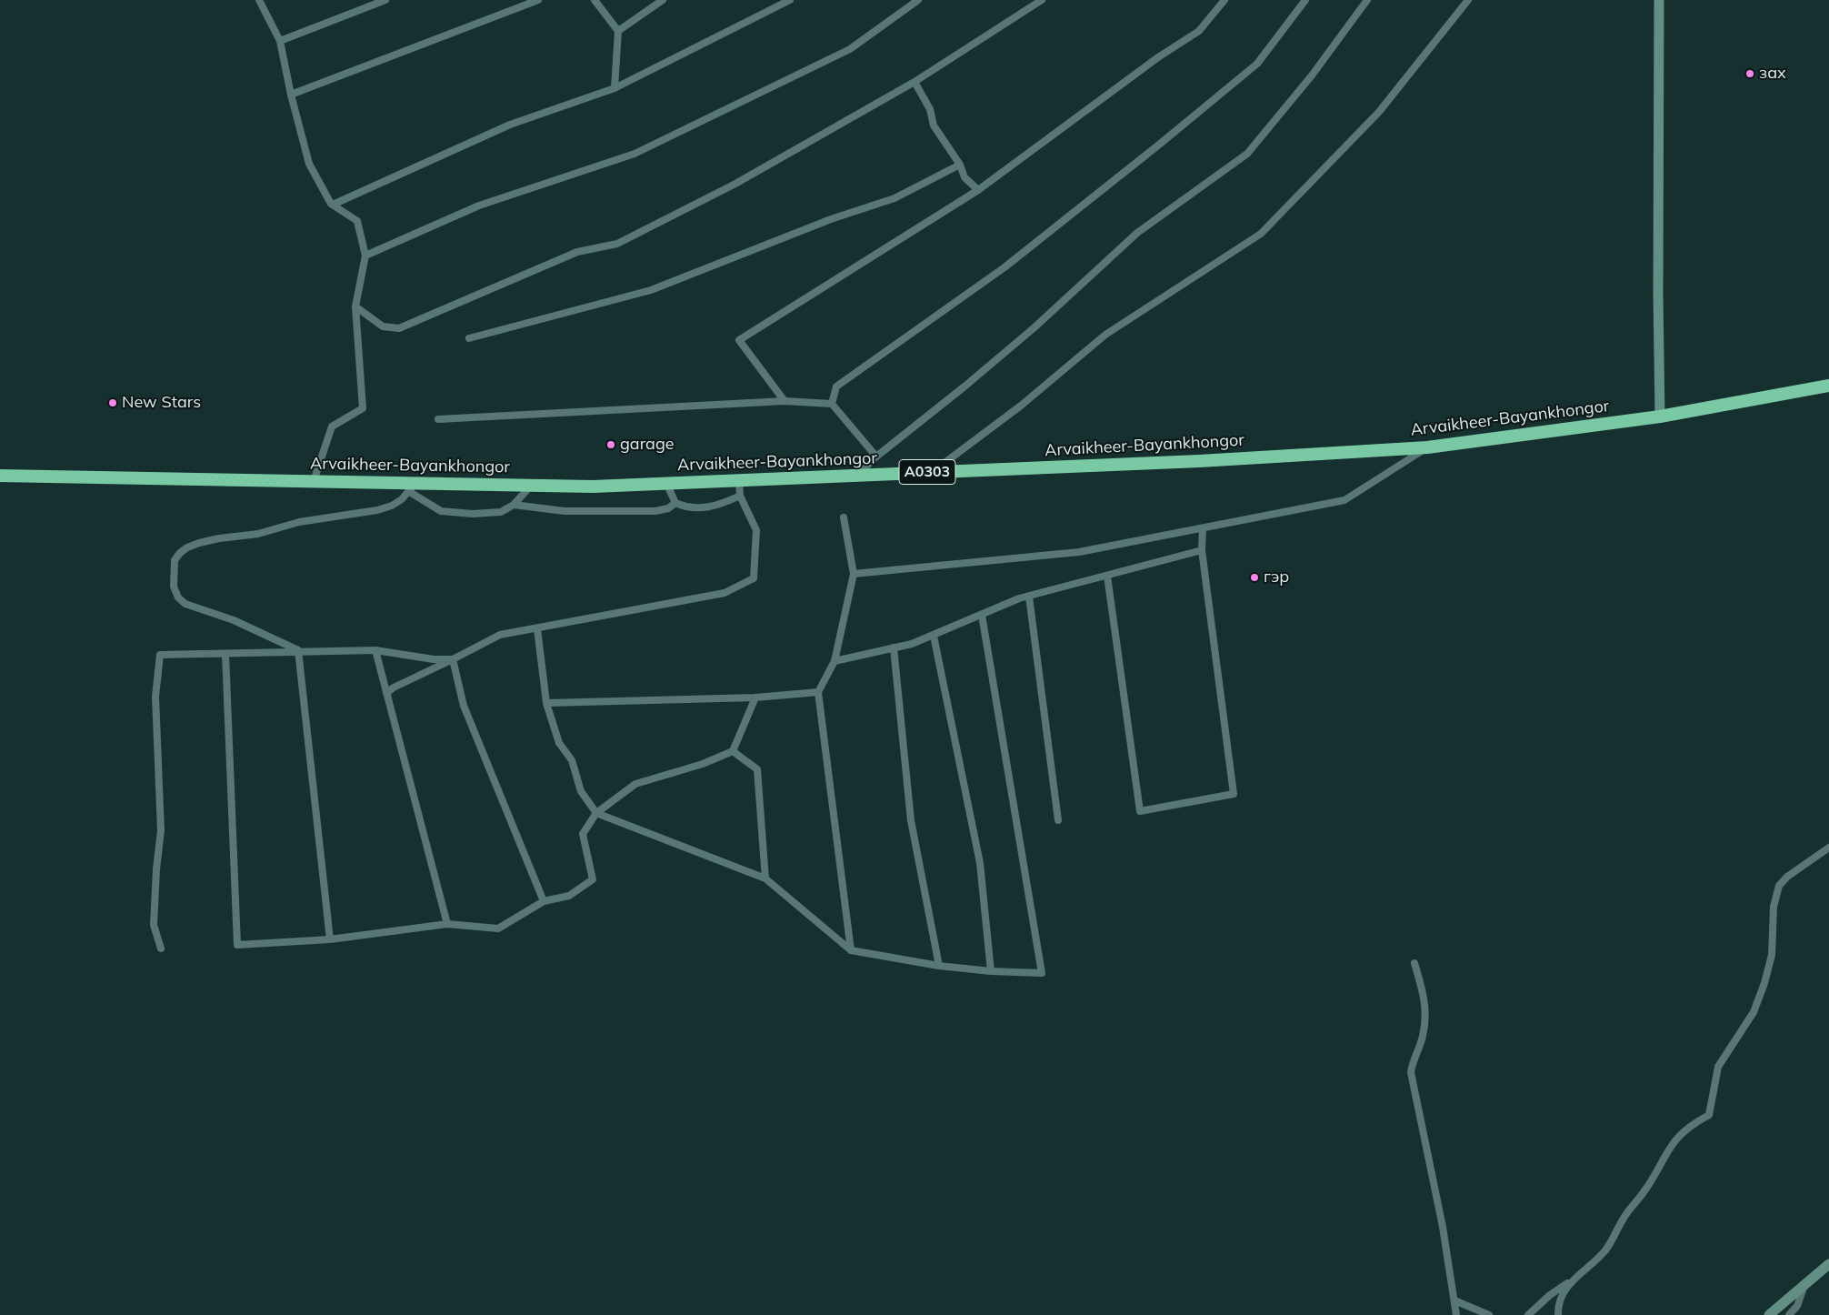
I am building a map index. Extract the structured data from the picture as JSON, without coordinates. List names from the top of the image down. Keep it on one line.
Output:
{"streets":{"highway":["Arvaikheer-Bayankhongor","A0303"]},"places":["зах","New Stars","garage","гэр"]}
